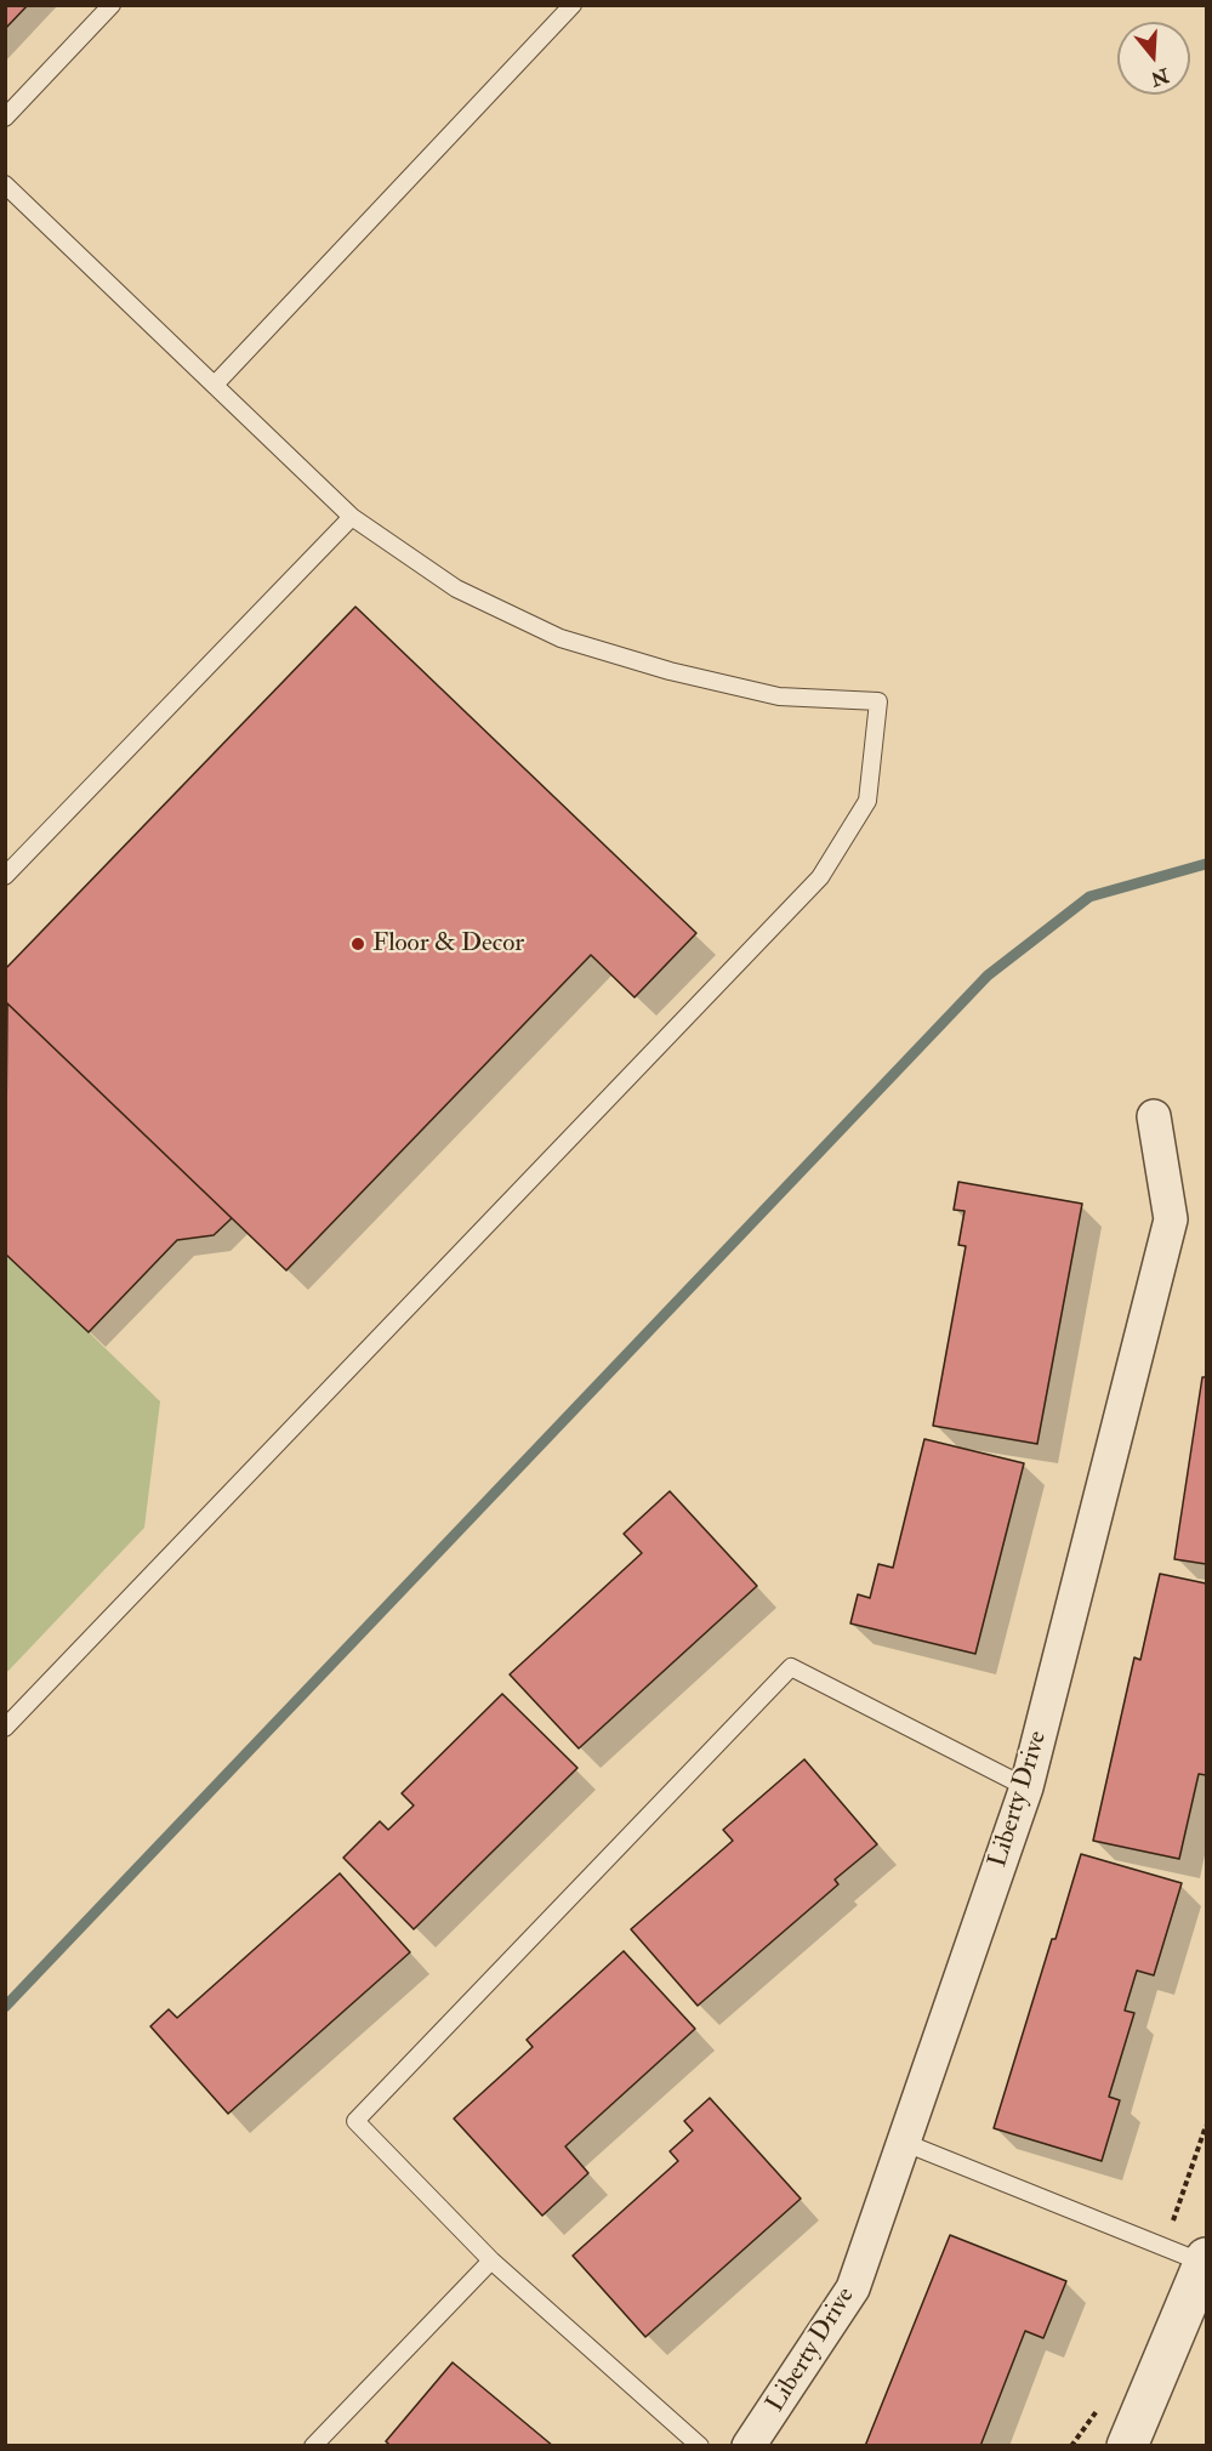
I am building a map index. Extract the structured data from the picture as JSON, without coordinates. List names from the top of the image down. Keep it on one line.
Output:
{"streets":{"street":["Liberty Drive"]},"places":["Floor & Decor"],"north":"bottom"}
